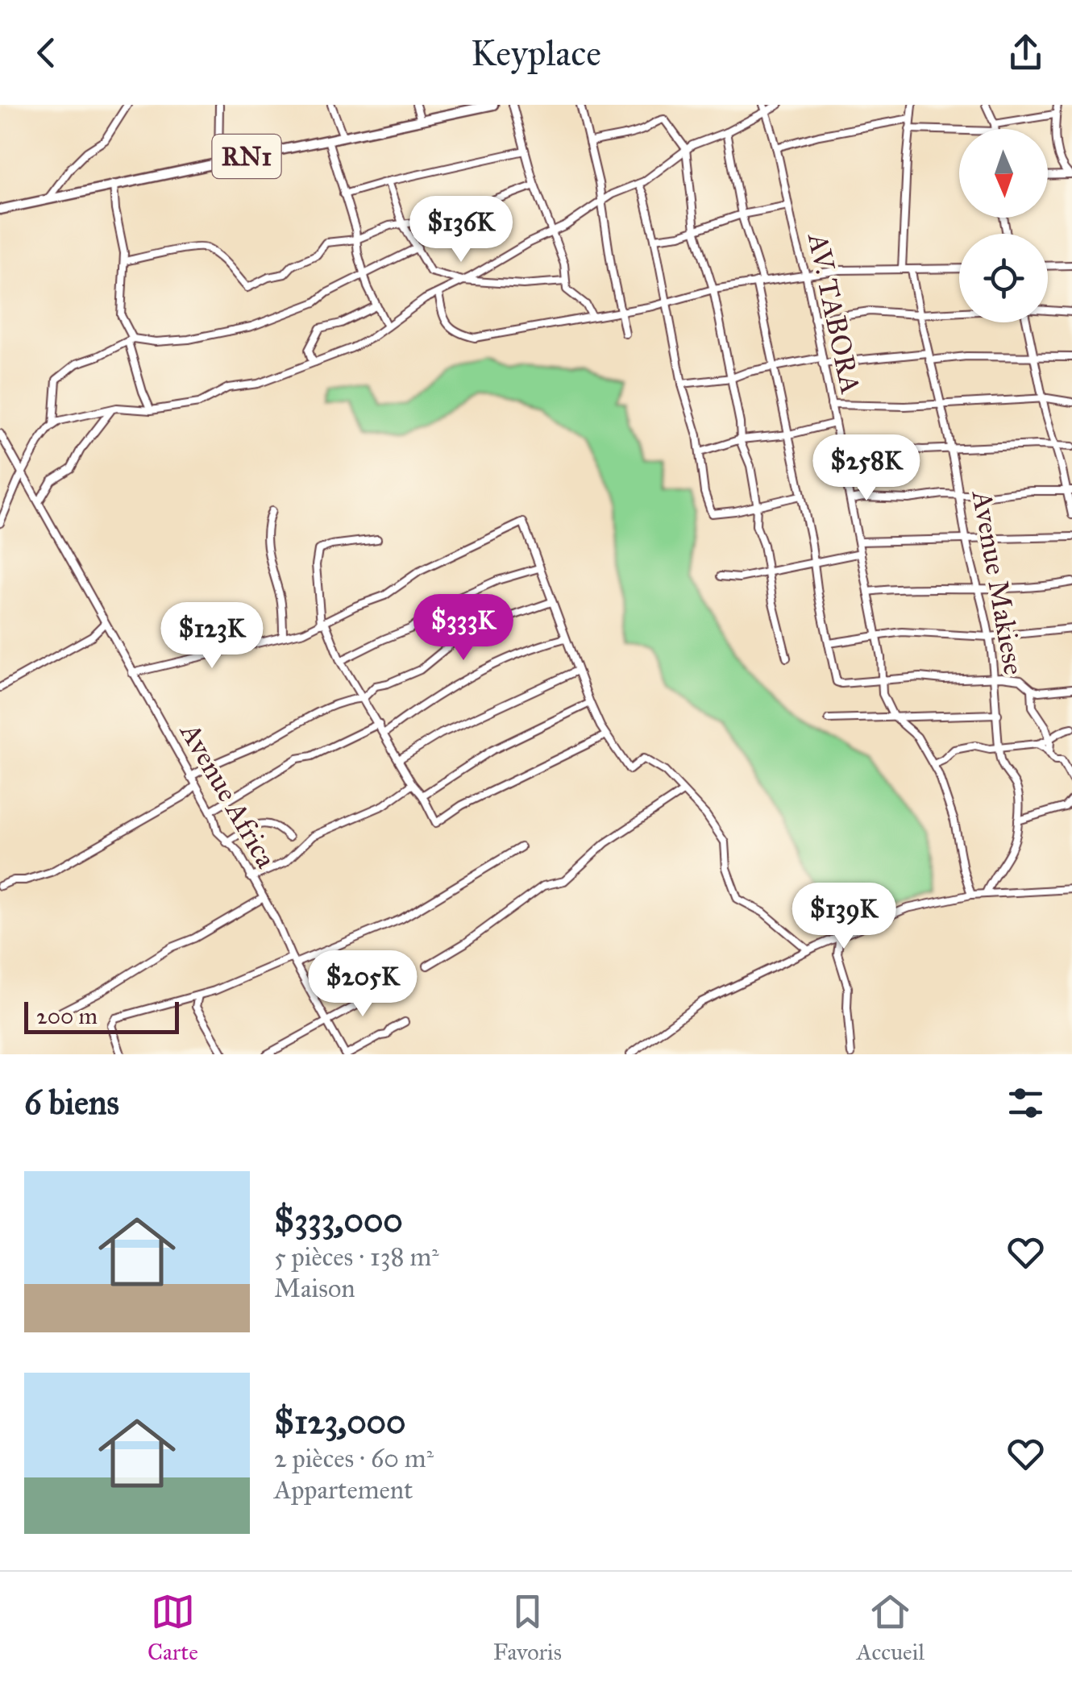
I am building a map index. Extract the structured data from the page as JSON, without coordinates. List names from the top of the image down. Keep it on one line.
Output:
{"streets":{"highway":["RN1"],"street":["AV. TABORA","Avenue Makiese","Avenue Africa"]},"scale_bar":"200 m","north":"bottom","page":{"header":"Keyplace","price":["$136K","$258K","$333K","$123K","$139K","$205K"],"scale":"200 m","heading":"6 biens","list":[{"name":"$333,000","note":"5 pièces · 138 m² · Maison"},{"name":"$123,000","note":"2 pièces · 60 m² · Appartement"}],"tabs":["Carte","Favoris","Accueil"]}}
